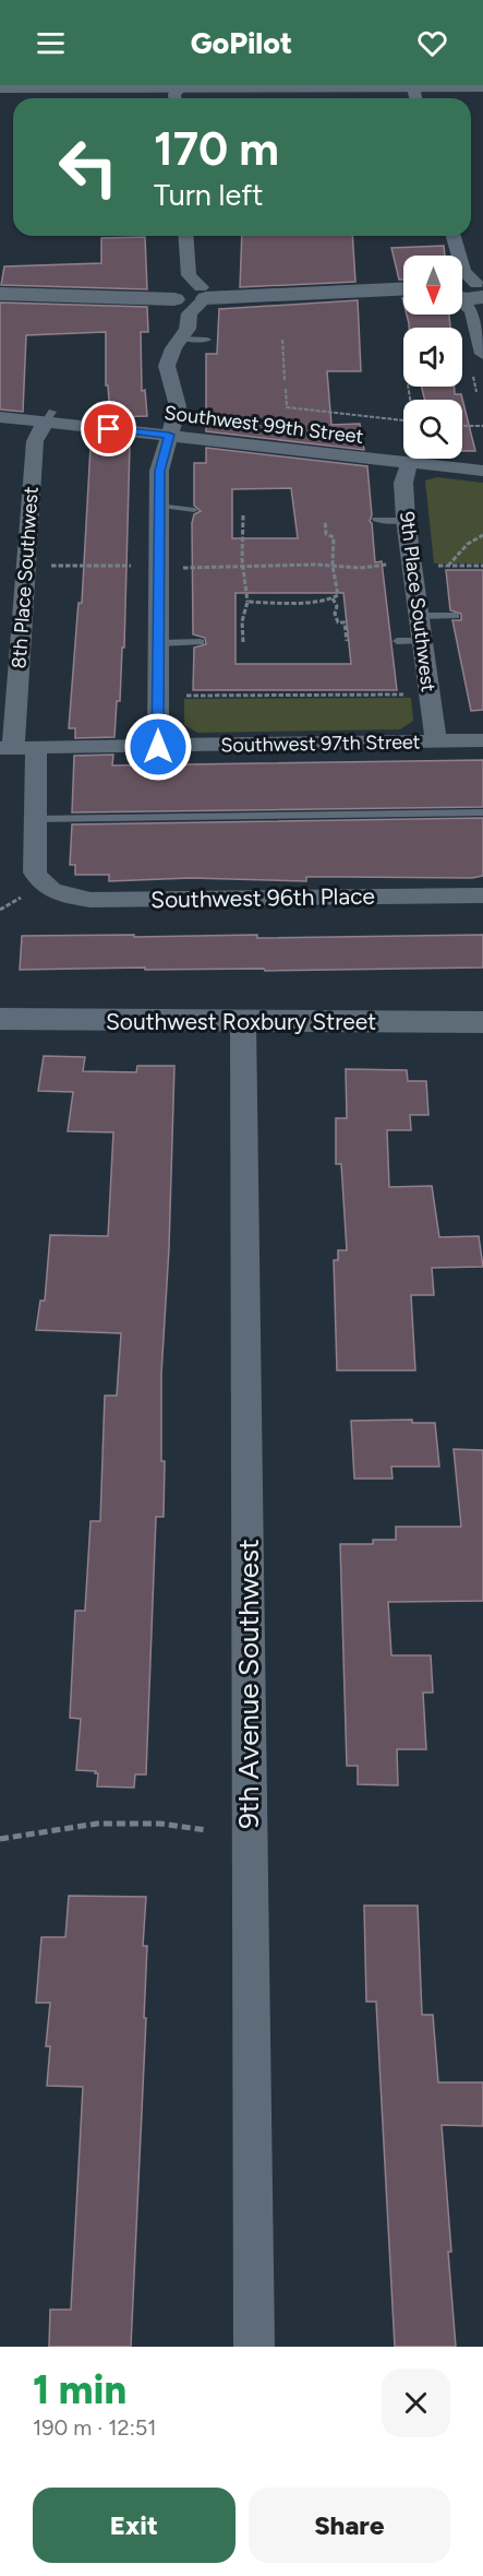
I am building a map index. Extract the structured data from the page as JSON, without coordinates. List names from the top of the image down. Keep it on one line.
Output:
{"streets":{"street":["Southwest 99th Street","8th Place Southwest","9th Place Southwest","Southwest 97th Street","Southwest 96th Place","Southwest Roxbury Street","9th Avenue Southwest"]},"crossings":[["Southwest 99th Street","8th Place Southwest"],["Southwest 99th Street","9th Place Southwest"],["8th Place Southwest","Southwest 97th Street"],["8th Place Southwest","Southwest 96th Place"],["9th Place Southwest","Southwest 97th Street"],["Southwest Roxbury Street","9th Avenue Southwest"]],"north":"bottom","page":{"header":"GoPilot","turn":["170 m","Turn left"],"heading":["1 min","190 m · 12:51"],"buttons":["Exit","Share"]}}
